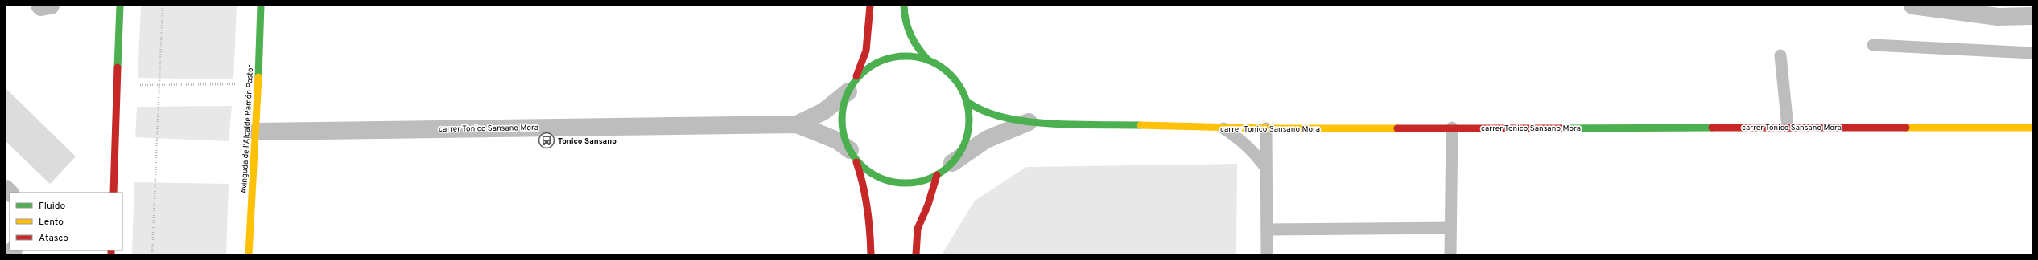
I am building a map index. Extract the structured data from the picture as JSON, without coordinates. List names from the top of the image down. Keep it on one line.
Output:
{"streets":{"main road":["carrer Tonico Sansano Mora","Avinguda de l'Alcalde Ramón Pastor"]},"crossings":[["carrer Tonico Sansano Mora","Avinguda de l'Alcalde Ramón Pastor"]],"places":{"bus stop":["Tonico Sansano"]},"legend":["Fluido","Lento","Atasco"]}
